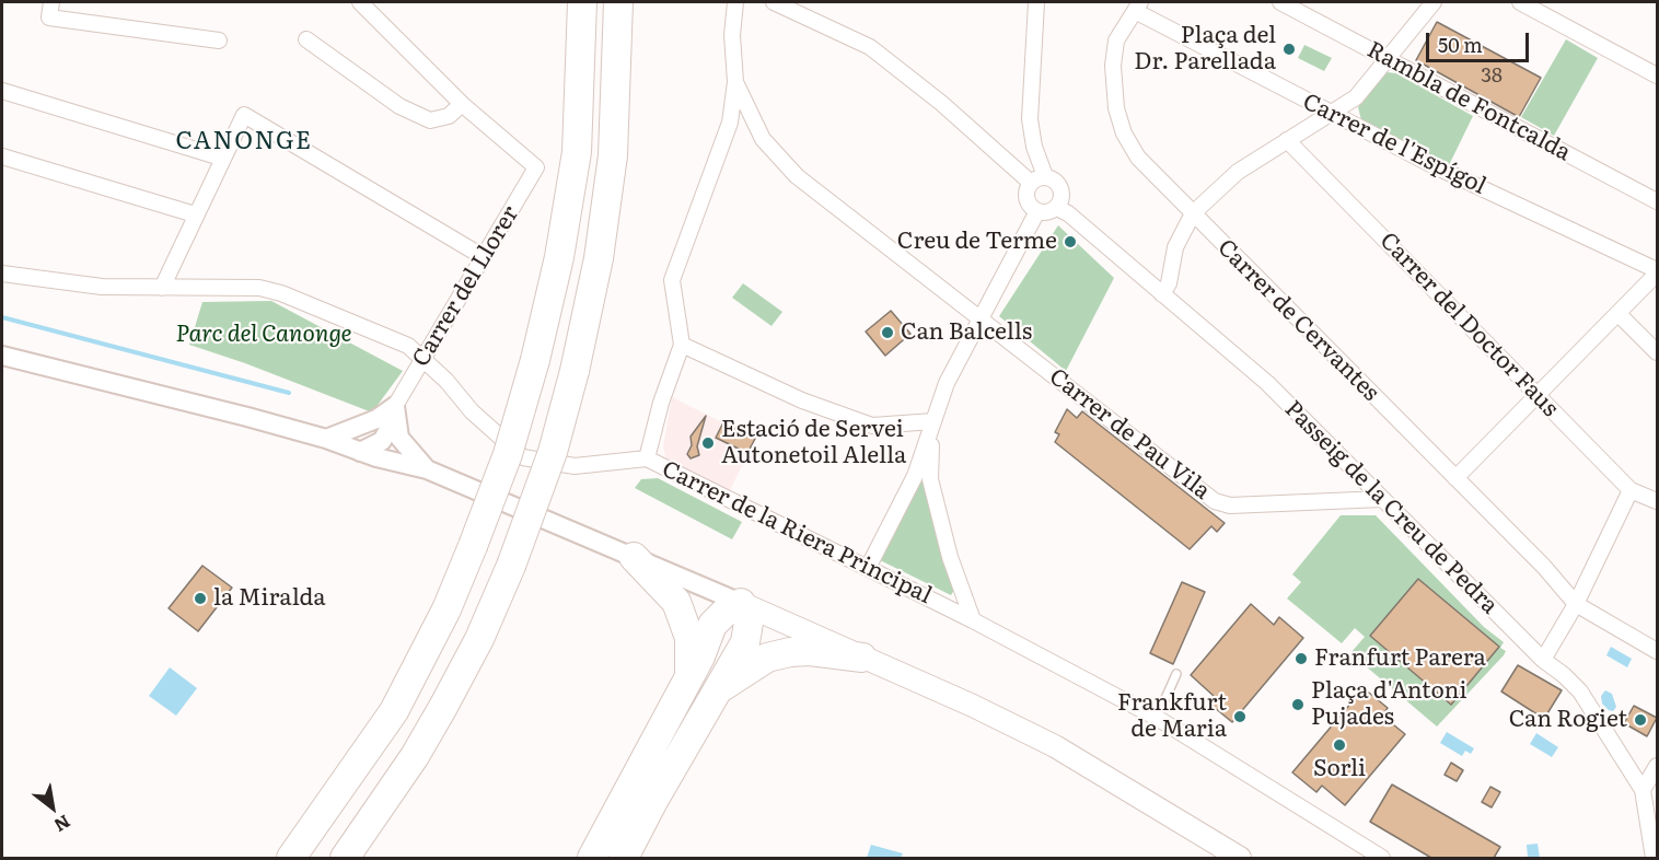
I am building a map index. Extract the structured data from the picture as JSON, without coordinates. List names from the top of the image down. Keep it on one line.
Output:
{"streets":{"street":["Rambla de Fontcalda","Carrer de l'Espígol","Carrer del Llorer","Carrer de Cervantes","Carrer del Doctor Faus","Carrer de Pau Vila","Passeig de la Creu de Pedra","Carrer de la Riera Principal"]},"crossings":[["Carrer de l'Espígol","Carrer de Cervantes"],["Carrer del Llorer","Carrer de la Riera Principal"],["Carrer de Pau Vila","Passeig de la Creu de Pedra"]],"districts":["CANONGE"],"parks":["Parc del Canonge"],"places":["Plaça del Dr. Parellada","Creu de Terme","Can Balcells","Estació de Servei Autonetoil Alella","la Miralda","Franfurt Parera","Plaça d'Antoni Pujades","Frankfurt de Maria","Can Rogiet","Sorli"],"house_numbers":["38"],"scale_bar":"50 m","north":"bottom right"}
